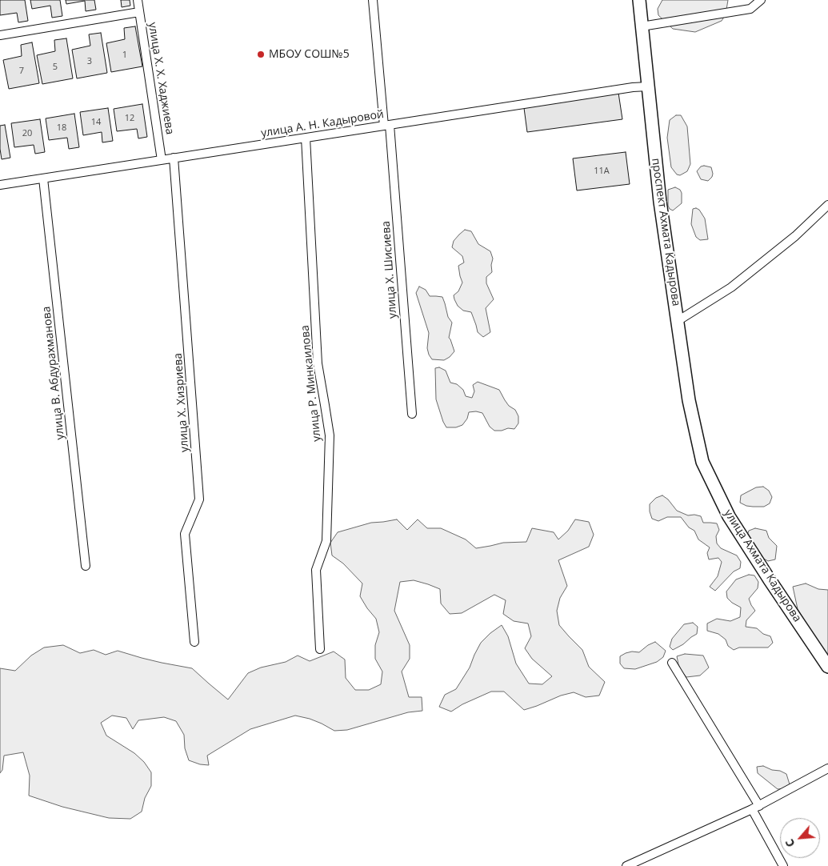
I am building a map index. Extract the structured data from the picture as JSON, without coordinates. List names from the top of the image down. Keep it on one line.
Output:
{"streets":{"street":["улица Х. Х. Хаджиева","улица А. Н. Кадыровой","проспект Ахмата Кадырова","улица Х. Шисиева","улица В. Абдурахманова","улица Р. Минкаилова","улица Х. Хизриева","улица Ахмата Кадырова"]},"crossings":[["улица Х. Х. Хаджиева","улица А. Н. Кадыровой"],["улица А. Н. Кадыровой","проспект Ахмата Кадырова"],["улица А. Н. Кадыровой","улица Х. Шисиева"],["улица А. Н. Кадыровой","улица В. Абдурахманова"],["улица А. Н. Кадыровой","улица Р. Минкаилова"],["улица А. Н. Кадыровой","улица Х. Хизриева"],["проспект Ахмата Кадырова","улица Ахмата Кадырова"]],"places":["МБОУ СОШ№5"],"house_numbers":["1","3","5","7","12","14","18","20","11А"],"north":"bottom left"}
